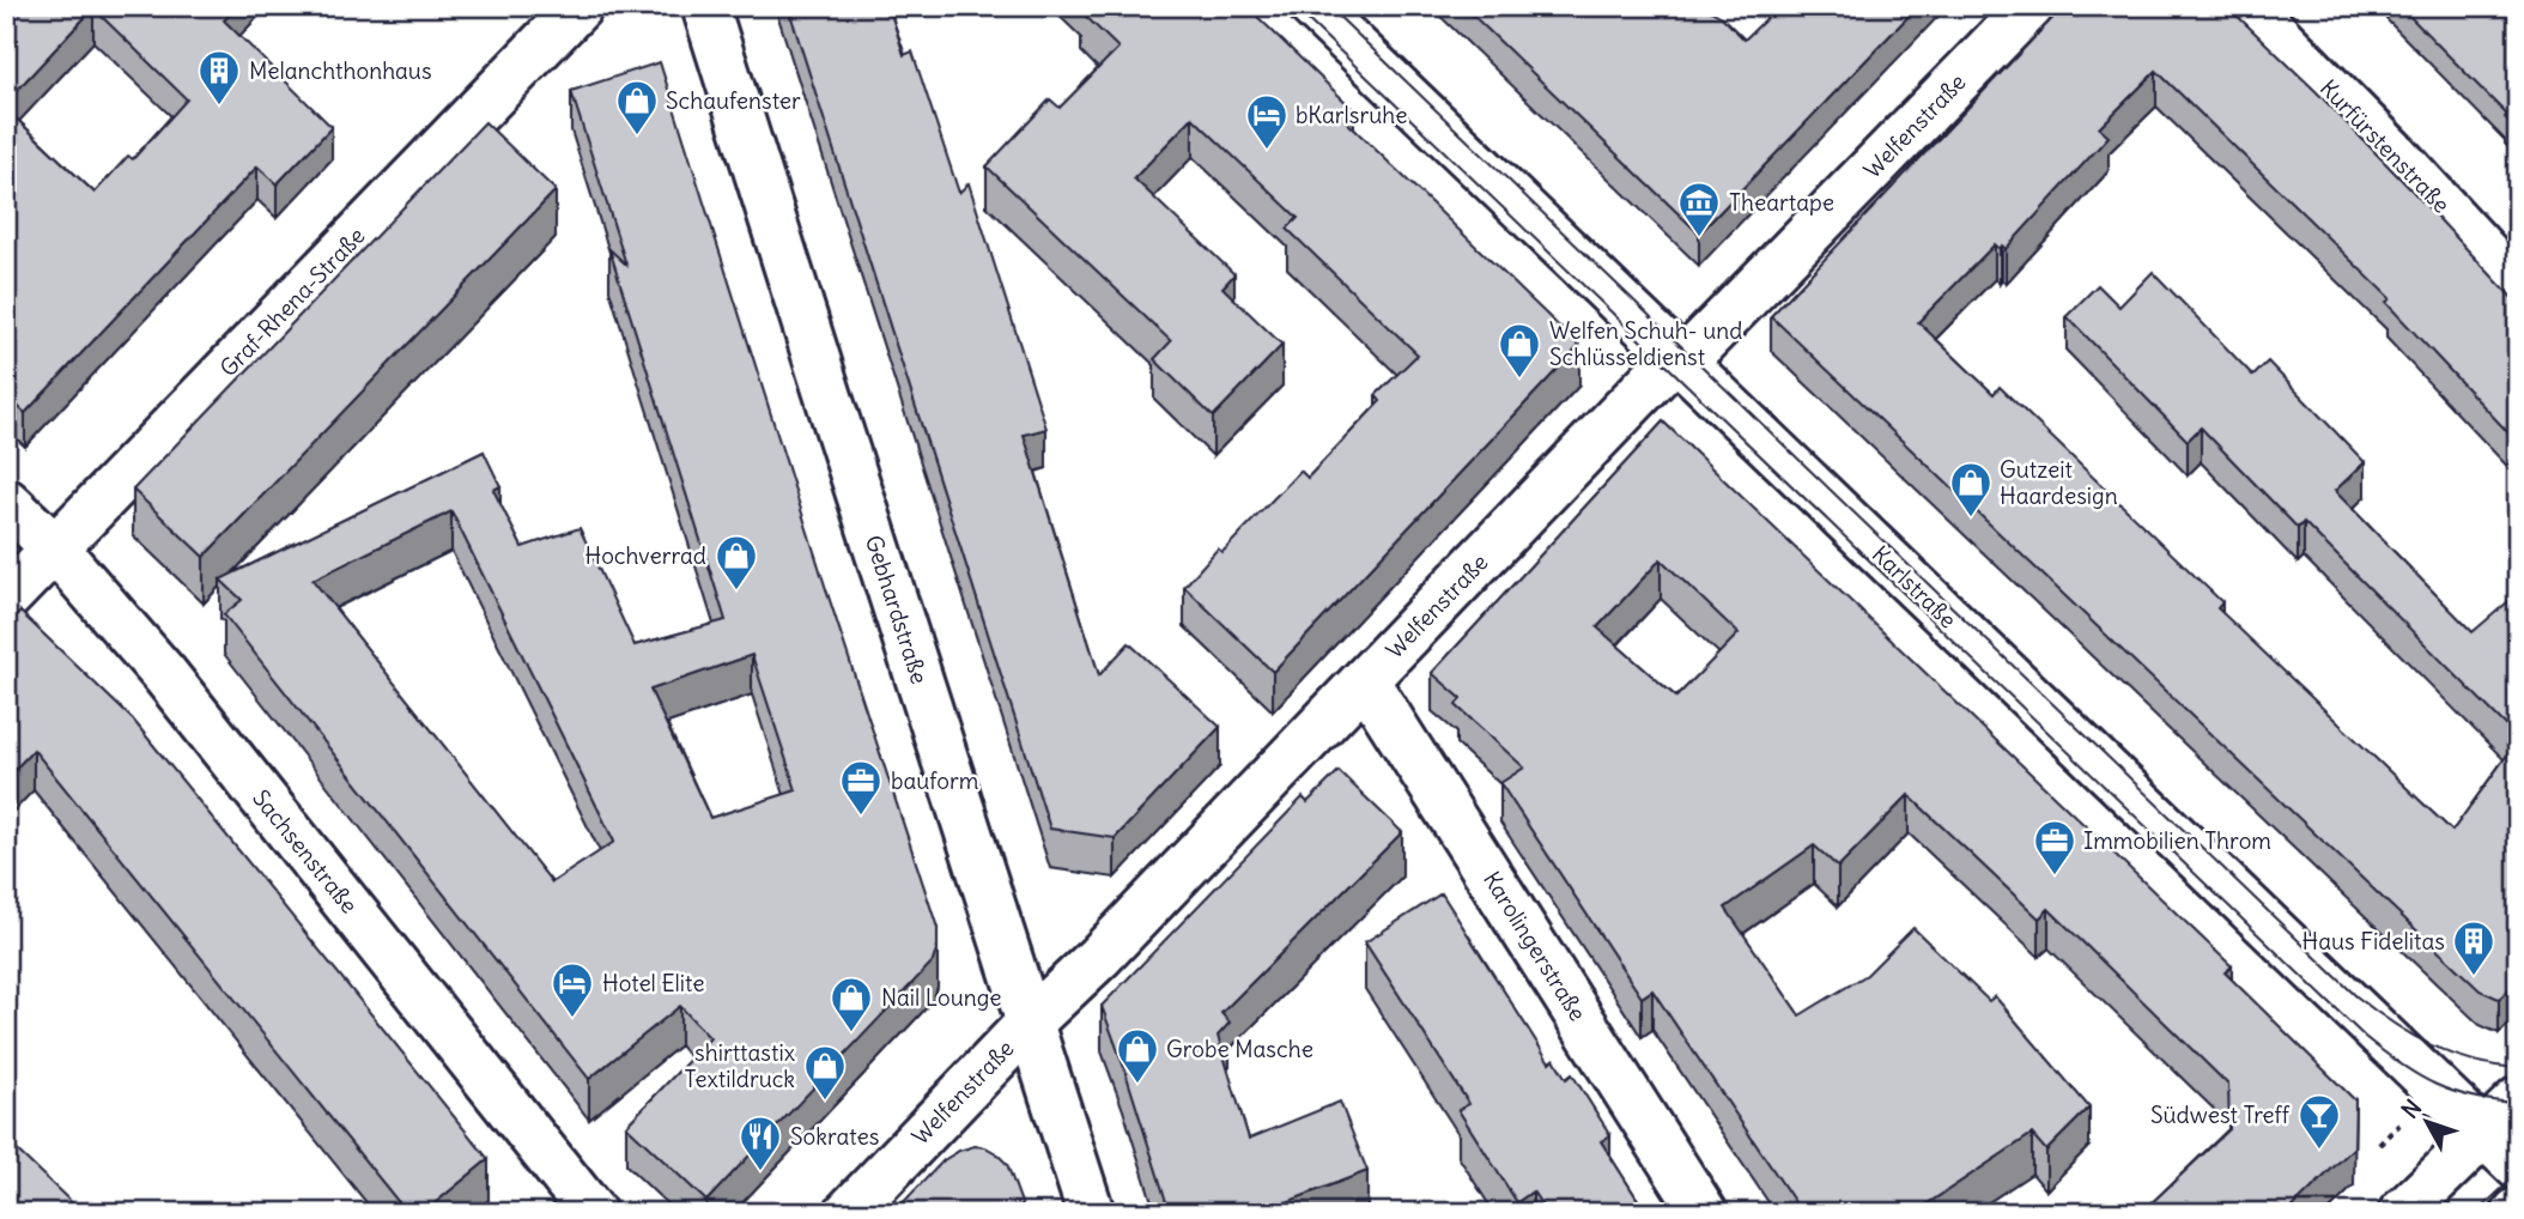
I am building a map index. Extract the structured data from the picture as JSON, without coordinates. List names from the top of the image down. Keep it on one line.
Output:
{"streets":{"street":["Welfenstraße","Kurfürstenstraße","Graf-Rhena-Straße","Karlstraße","Gebhardstraße","Sachsenstraße","Karolingerstraße"]},"crossings":[["Welfenstraße","Karlstraße"],["Welfenstraße","Gebhardstraße"],["Welfenstraße","Karolingerstraße"],["Graf-Rhena-Straße","Sachsenstraße"]],"places":{"building":["Melanchthonhaus","Haus Fidelitas"],"shop":["Schaufenster","Welfen Schuh- und Schlüsseldienst","Gutzeit Haardesign","Hochverrad","Nail Lounge","Grobe Masche","shirttastix Textildruck"],"hotel":["bKarlsruhe","Hotel Elite"],"museum":["Theartape"],"office":["bauform","Immobilien Throm"],"bar":["Südwest Treff"],"restaurant":["Sokrates"]},"north":"top left"}
